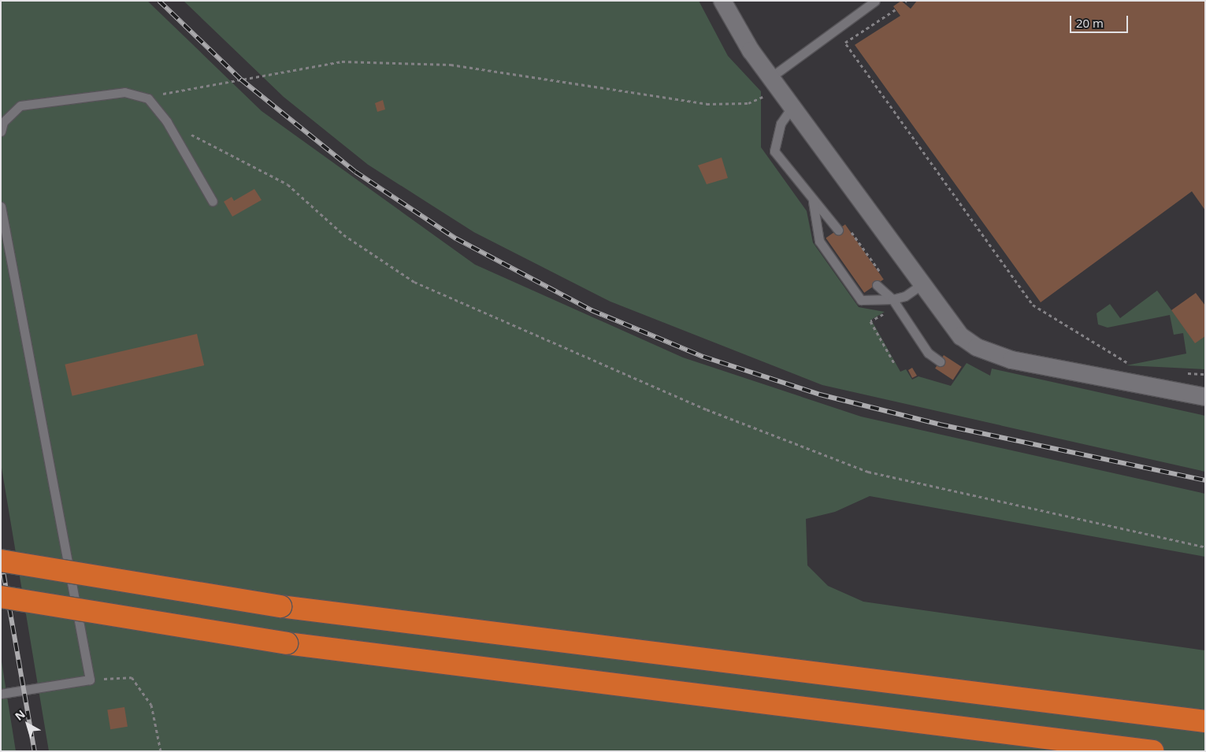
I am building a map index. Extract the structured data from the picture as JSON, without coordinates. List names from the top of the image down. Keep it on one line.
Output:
{"scale_bar":"20 m","north":"top left"}
